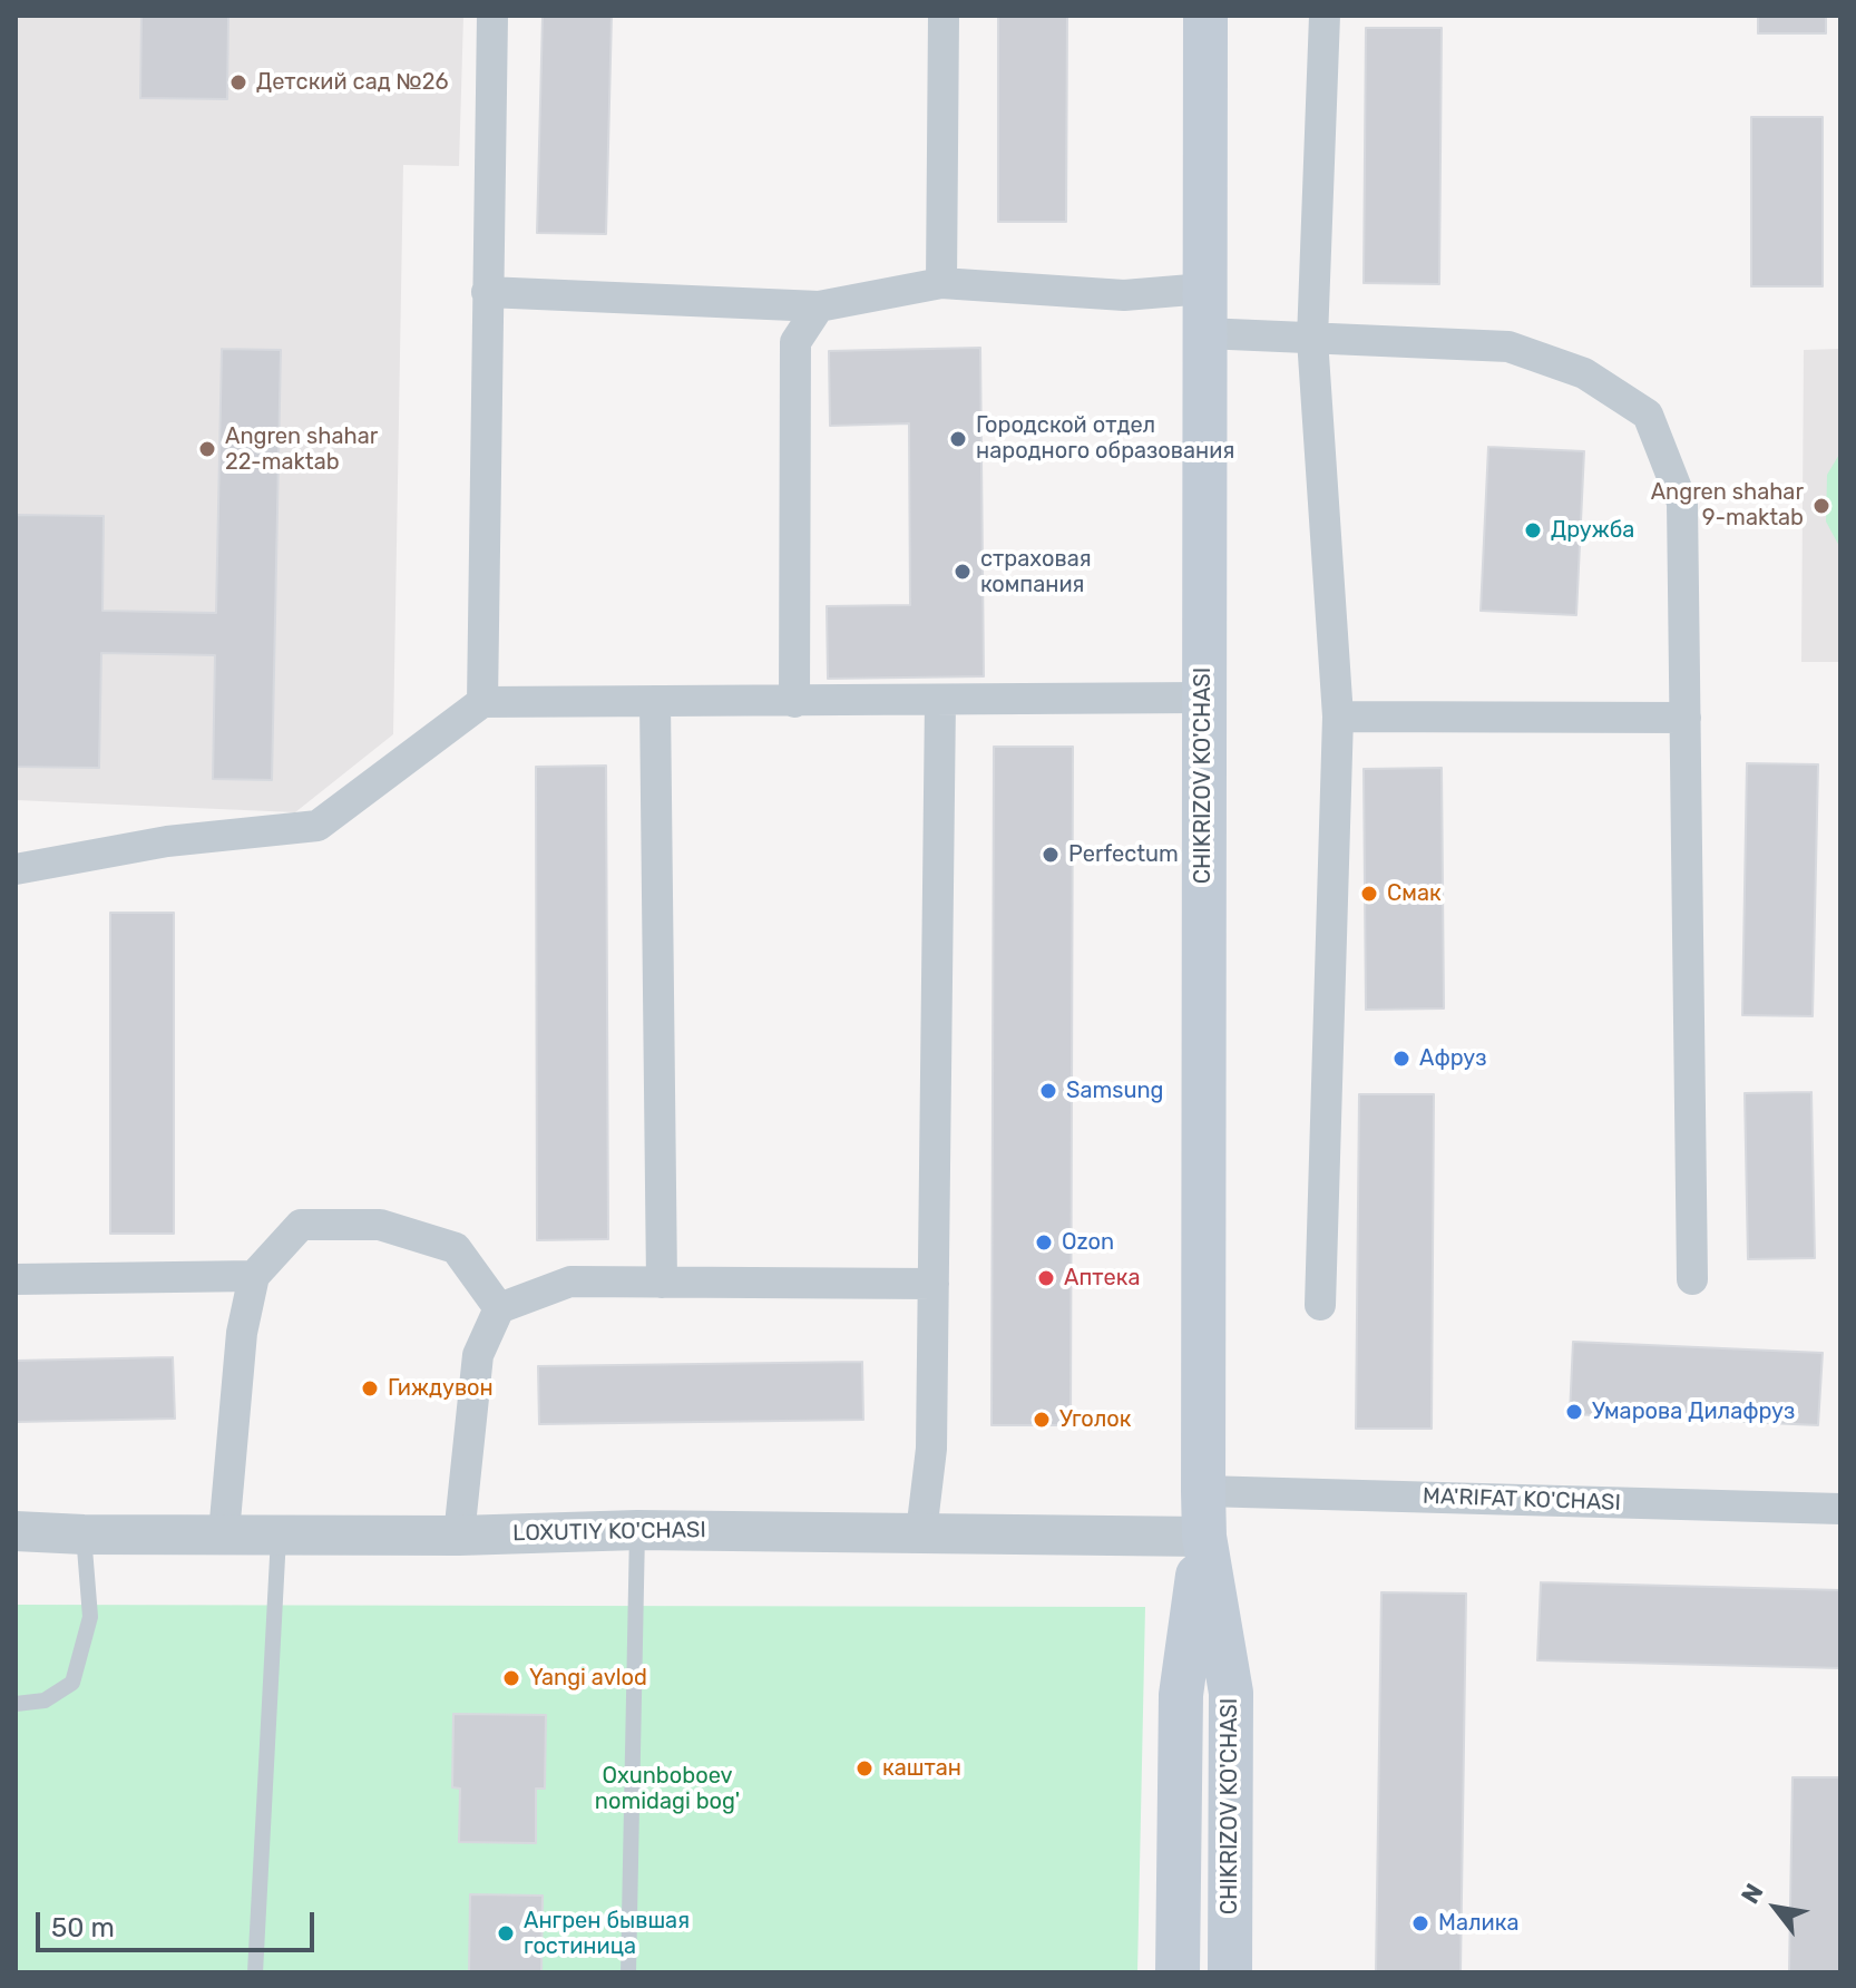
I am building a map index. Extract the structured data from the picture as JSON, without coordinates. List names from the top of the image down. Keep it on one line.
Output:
{"streets":{"main road":["CHIKRIZOV KO'CHASI"],"street":["MA'RIFAT KO'CHASI","LOXUTIY KO'CHASI"]},"crossings":[["CHIKRIZOV KO'CHASI","MA'RIFAT KO'CHASI"],["CHIKRIZOV KO'CHASI","LOXUTIY KO'CHASI"]],"parks":["Oxunboboev nomidagi bog'"],"places":["Детский сад №26","Городской отдел народного образования","Angren shahar 22-maktab","Angren shahar 9-maktab","Дружба","страховая компания","Perfectum","Смак","Афруз","Samsung","Ozon","Аптека","Гиждувон","Умарова Дилафруз","Уголок","Yangi avlod","каштан","Малика","Ангрен бывшая гостиница"],"scale_bar":"50 m","north":"top left"}
